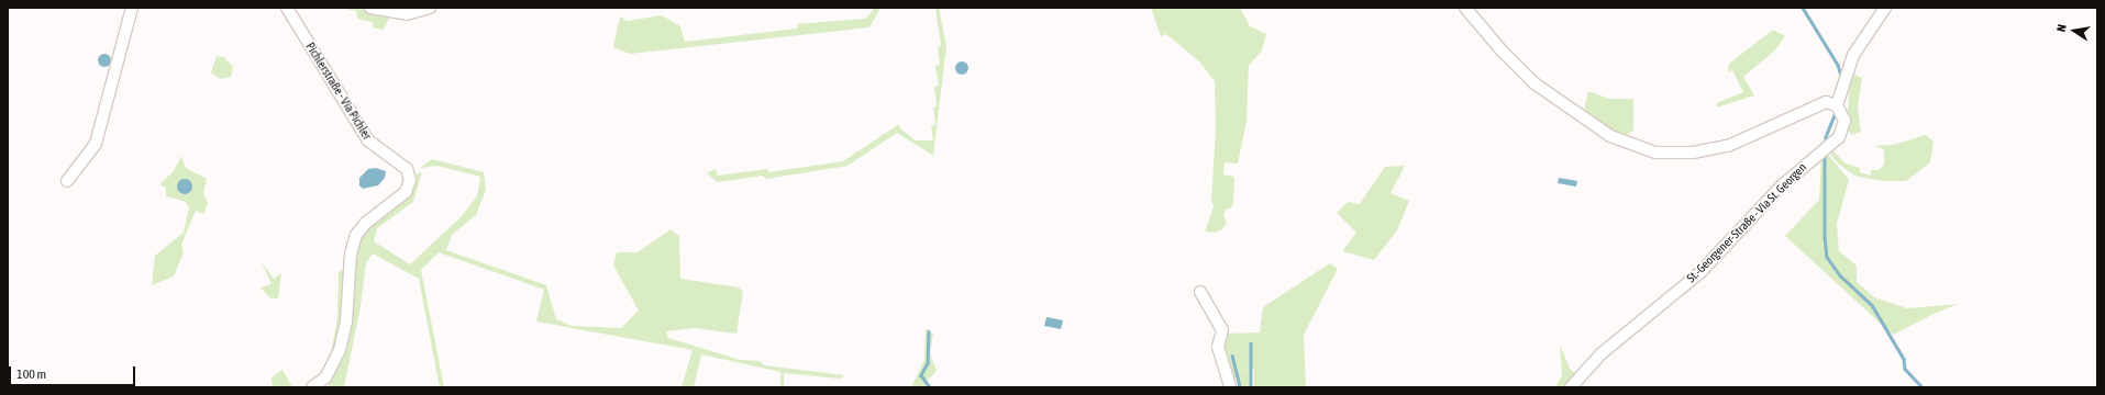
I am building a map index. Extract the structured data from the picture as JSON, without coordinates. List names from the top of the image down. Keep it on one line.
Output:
{"streets":{"street":["Pichlerstraße - Via Pichler","St.-Georgener-Straße - Via St. Georgen"]},"scale_bar":"100 m","north":"left"}
